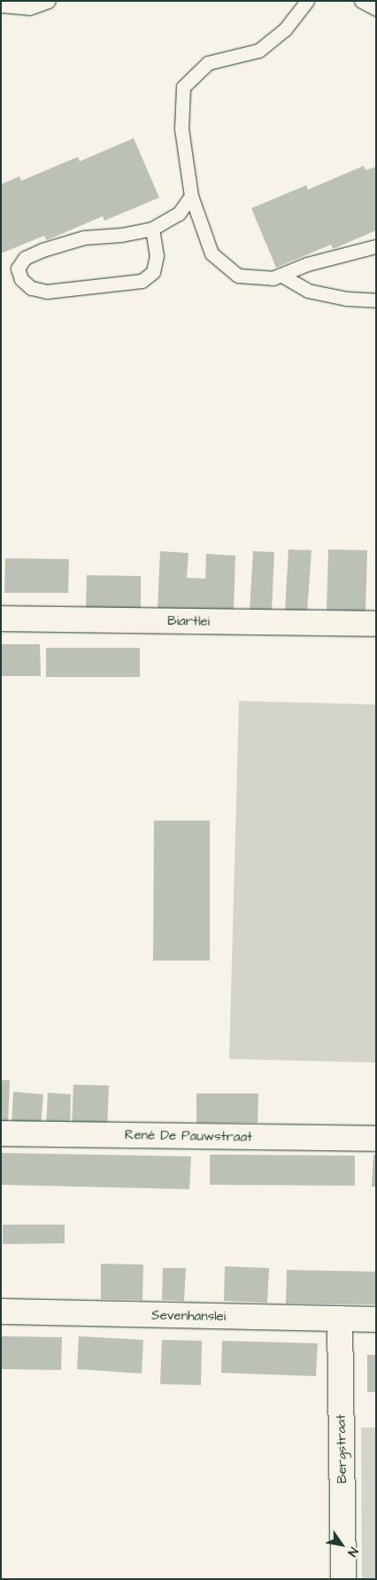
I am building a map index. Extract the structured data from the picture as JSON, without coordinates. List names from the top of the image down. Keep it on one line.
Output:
{"streets":{"street":["Biartlei","René De Pauwstraat","Sevenhanslei","Bergstraat"]},"crossings":[["Sevenhanslei","Bergstraat"]],"north":"bottom right"}
